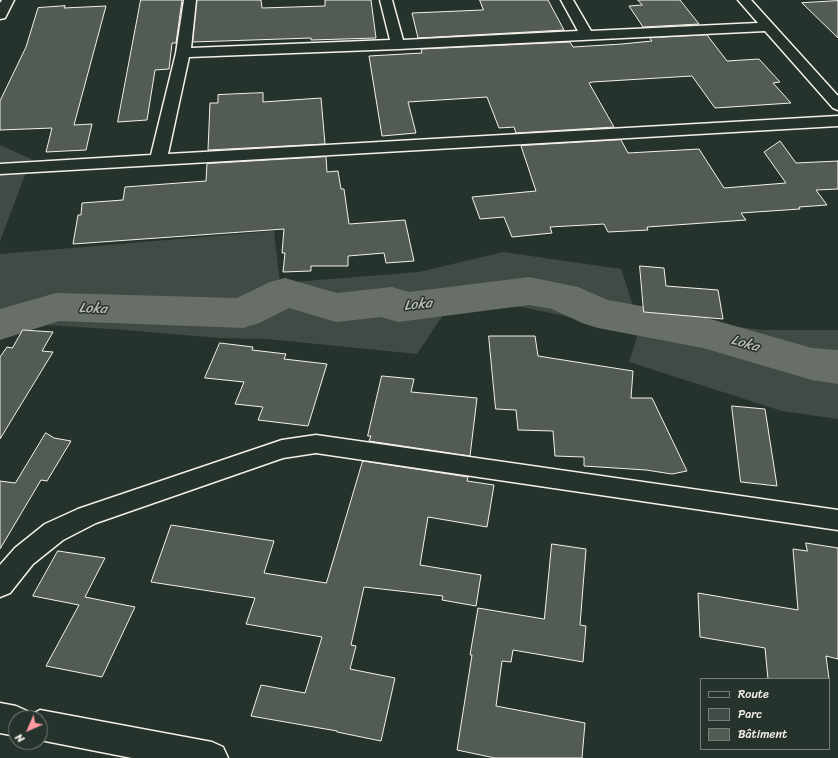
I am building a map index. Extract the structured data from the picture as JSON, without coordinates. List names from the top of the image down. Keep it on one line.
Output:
{"water":["Loka"],"legend":["Route","Parc","Bâtiment"],"north":"bottom left"}
